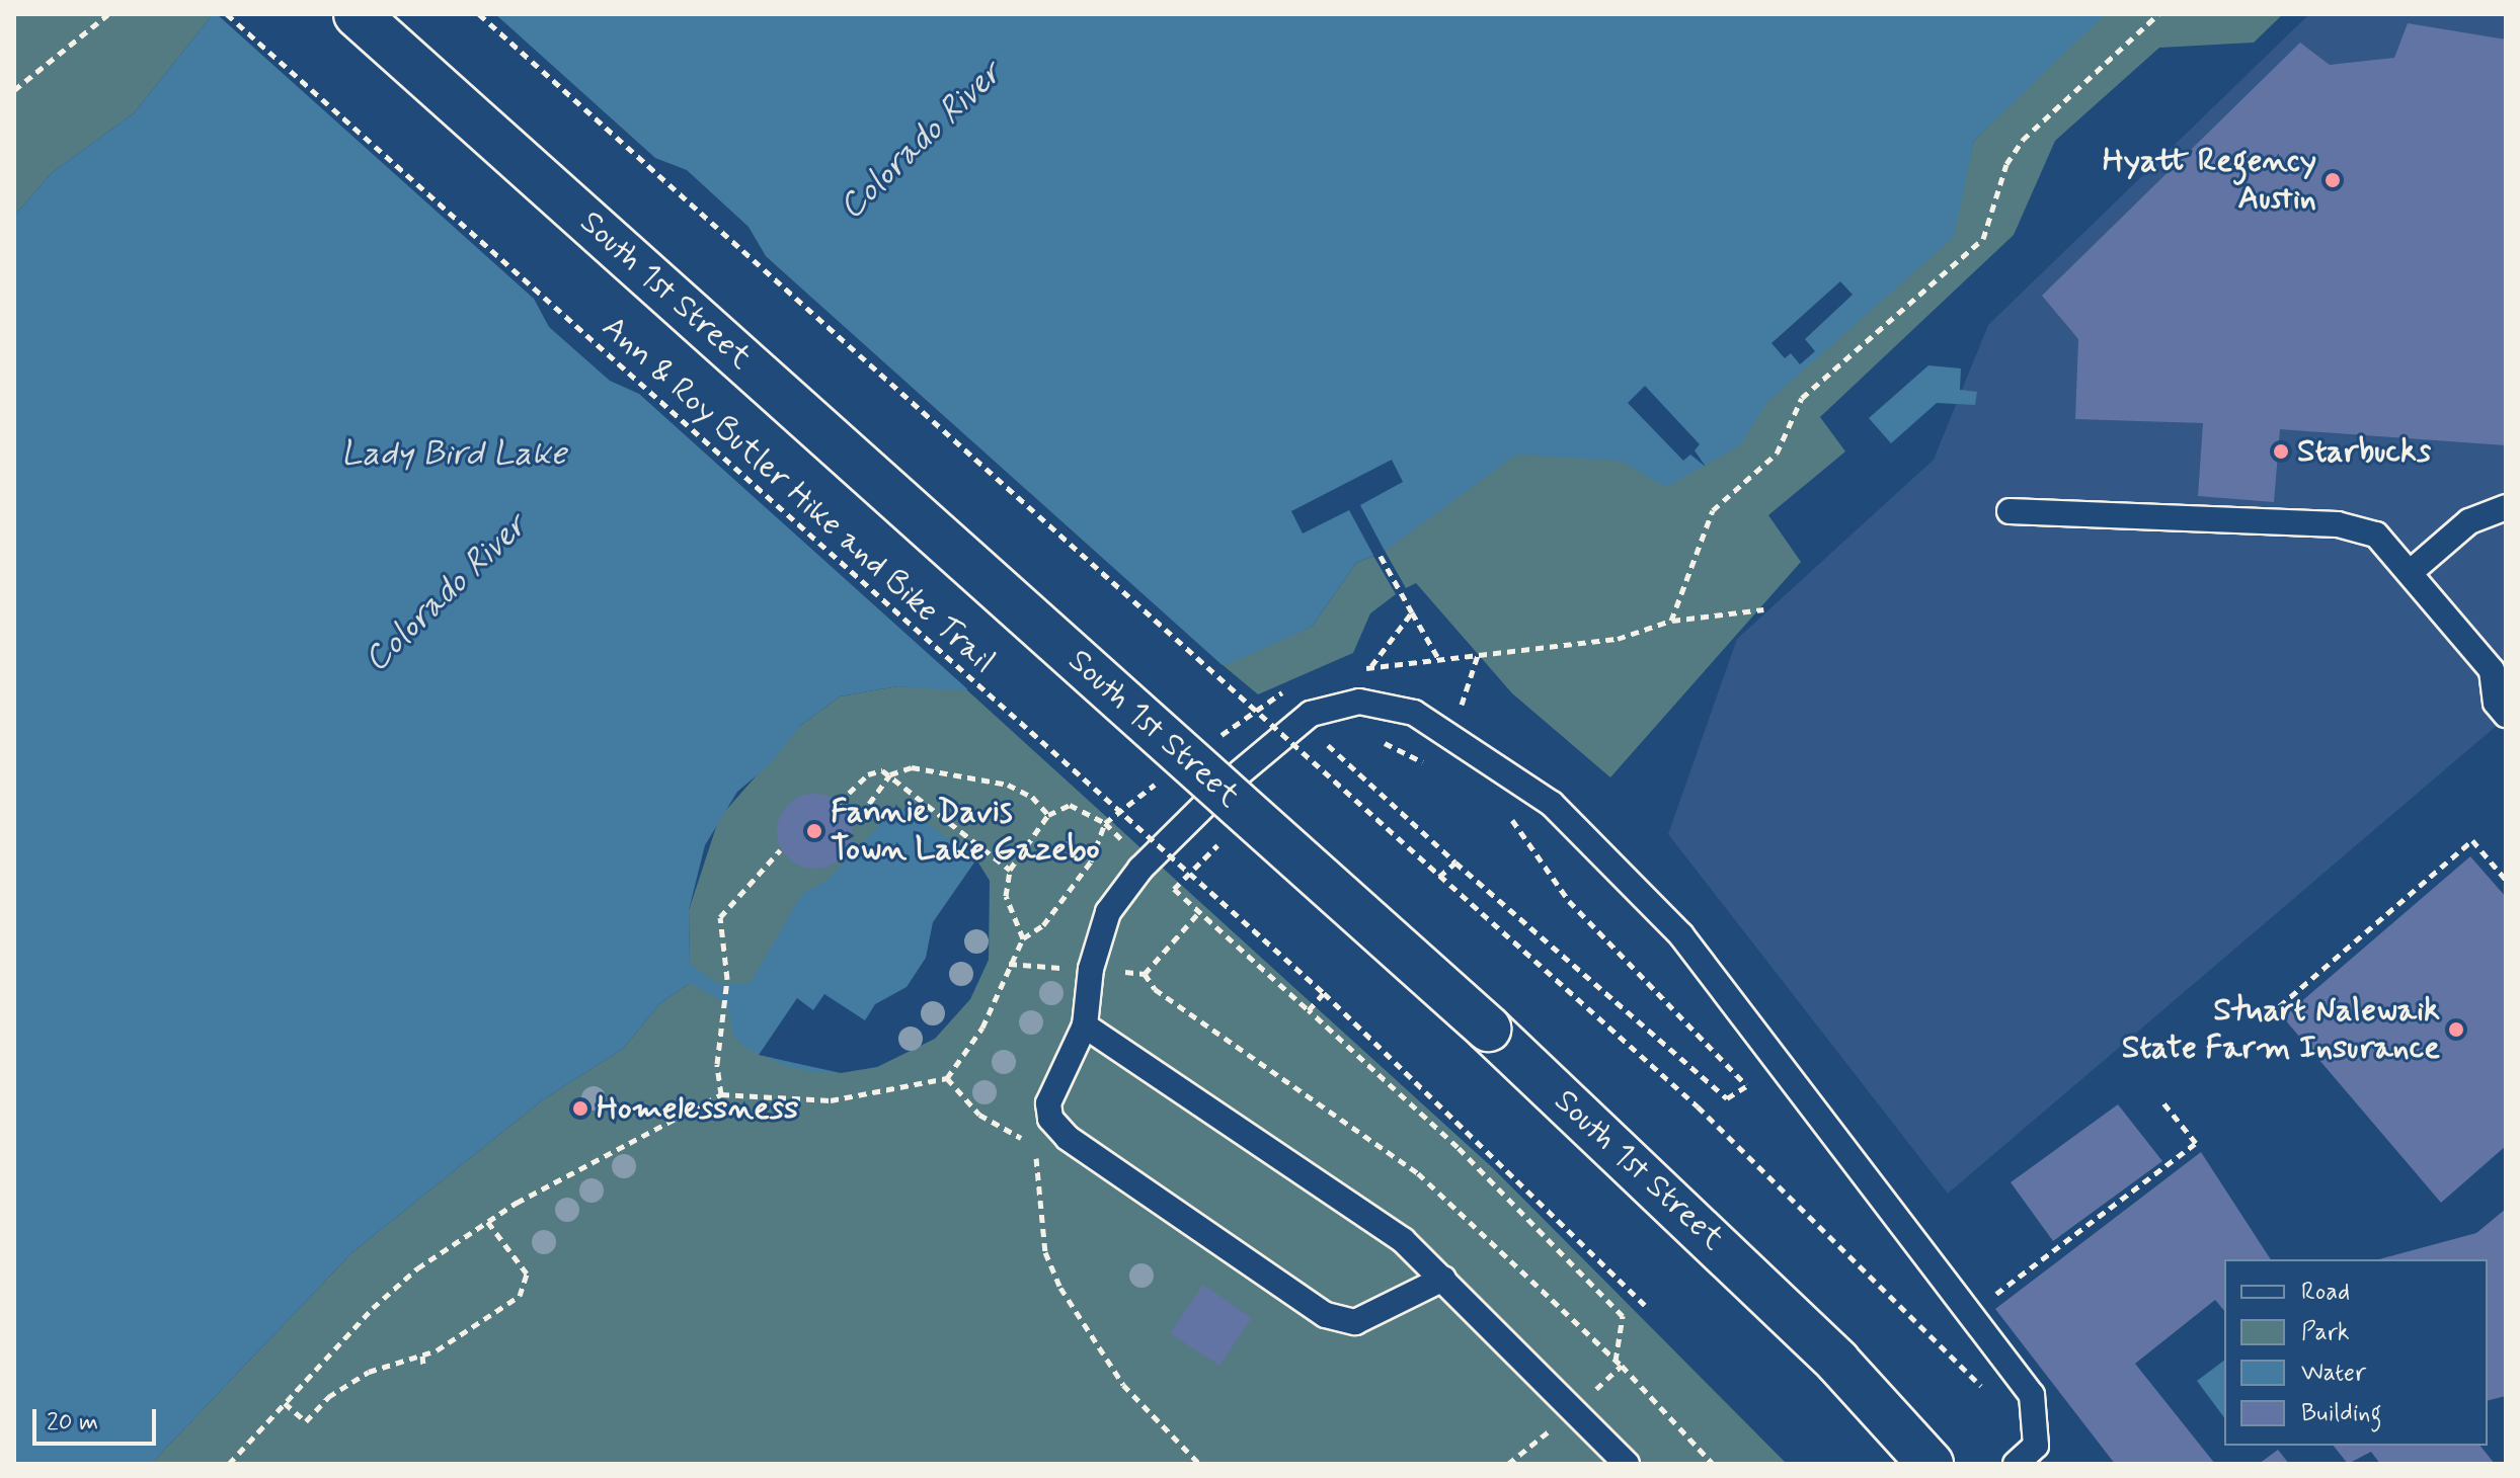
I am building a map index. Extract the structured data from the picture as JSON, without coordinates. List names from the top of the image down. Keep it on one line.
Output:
{"streets":{"main road":["South 1st Street"],"path":["Ann & Roy Butler Hike and Bike Trail"]},"water":["Colorado River","Lady Bird Lake"],"places":["Hyatt Regency Austin","Starbucks","Fannie Davis Town Lake Gazebo","Stuart Nalewaik State Farm Insurance","Homelessness"],"legend":["Road","Park","Water","Building"],"scale_bar":"20 m"}
